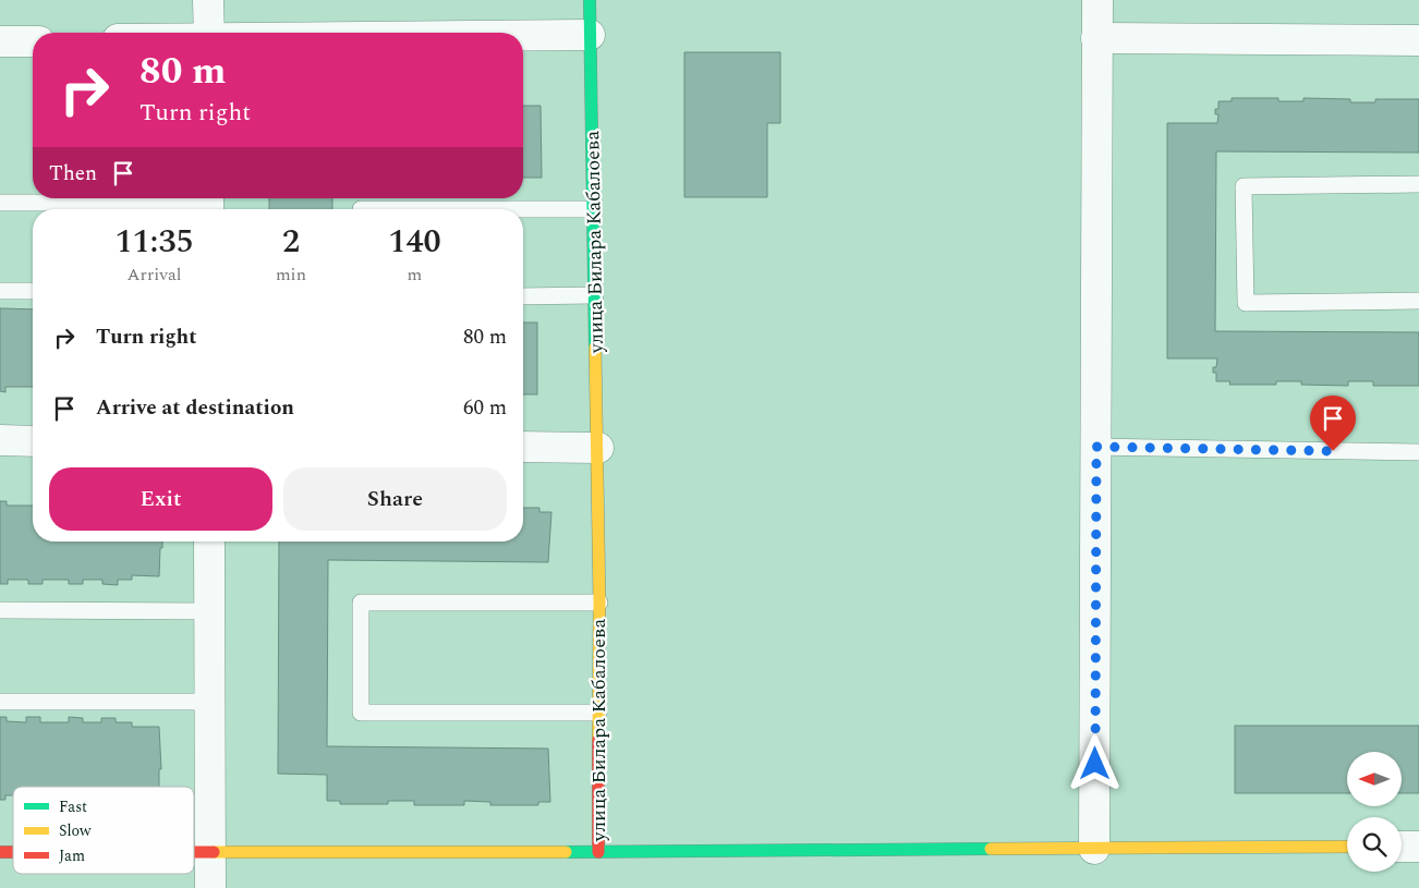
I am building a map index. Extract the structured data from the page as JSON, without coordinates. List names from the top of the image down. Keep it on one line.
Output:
{"streets":{"street":["улица Билара Кабалоева"]},"legend":["Fast","Slow","Jam"],"north":"left","page":{"turn":["80 m","Turn right"],"then":"Then","eta":["11:35","Arrival","2","min","140","m"],"list":[{"name":"Turn right","value":"80 m"},{"name":"Arrive at destination","value":"60 m"}],"buttons":["Exit","Share"]}}
